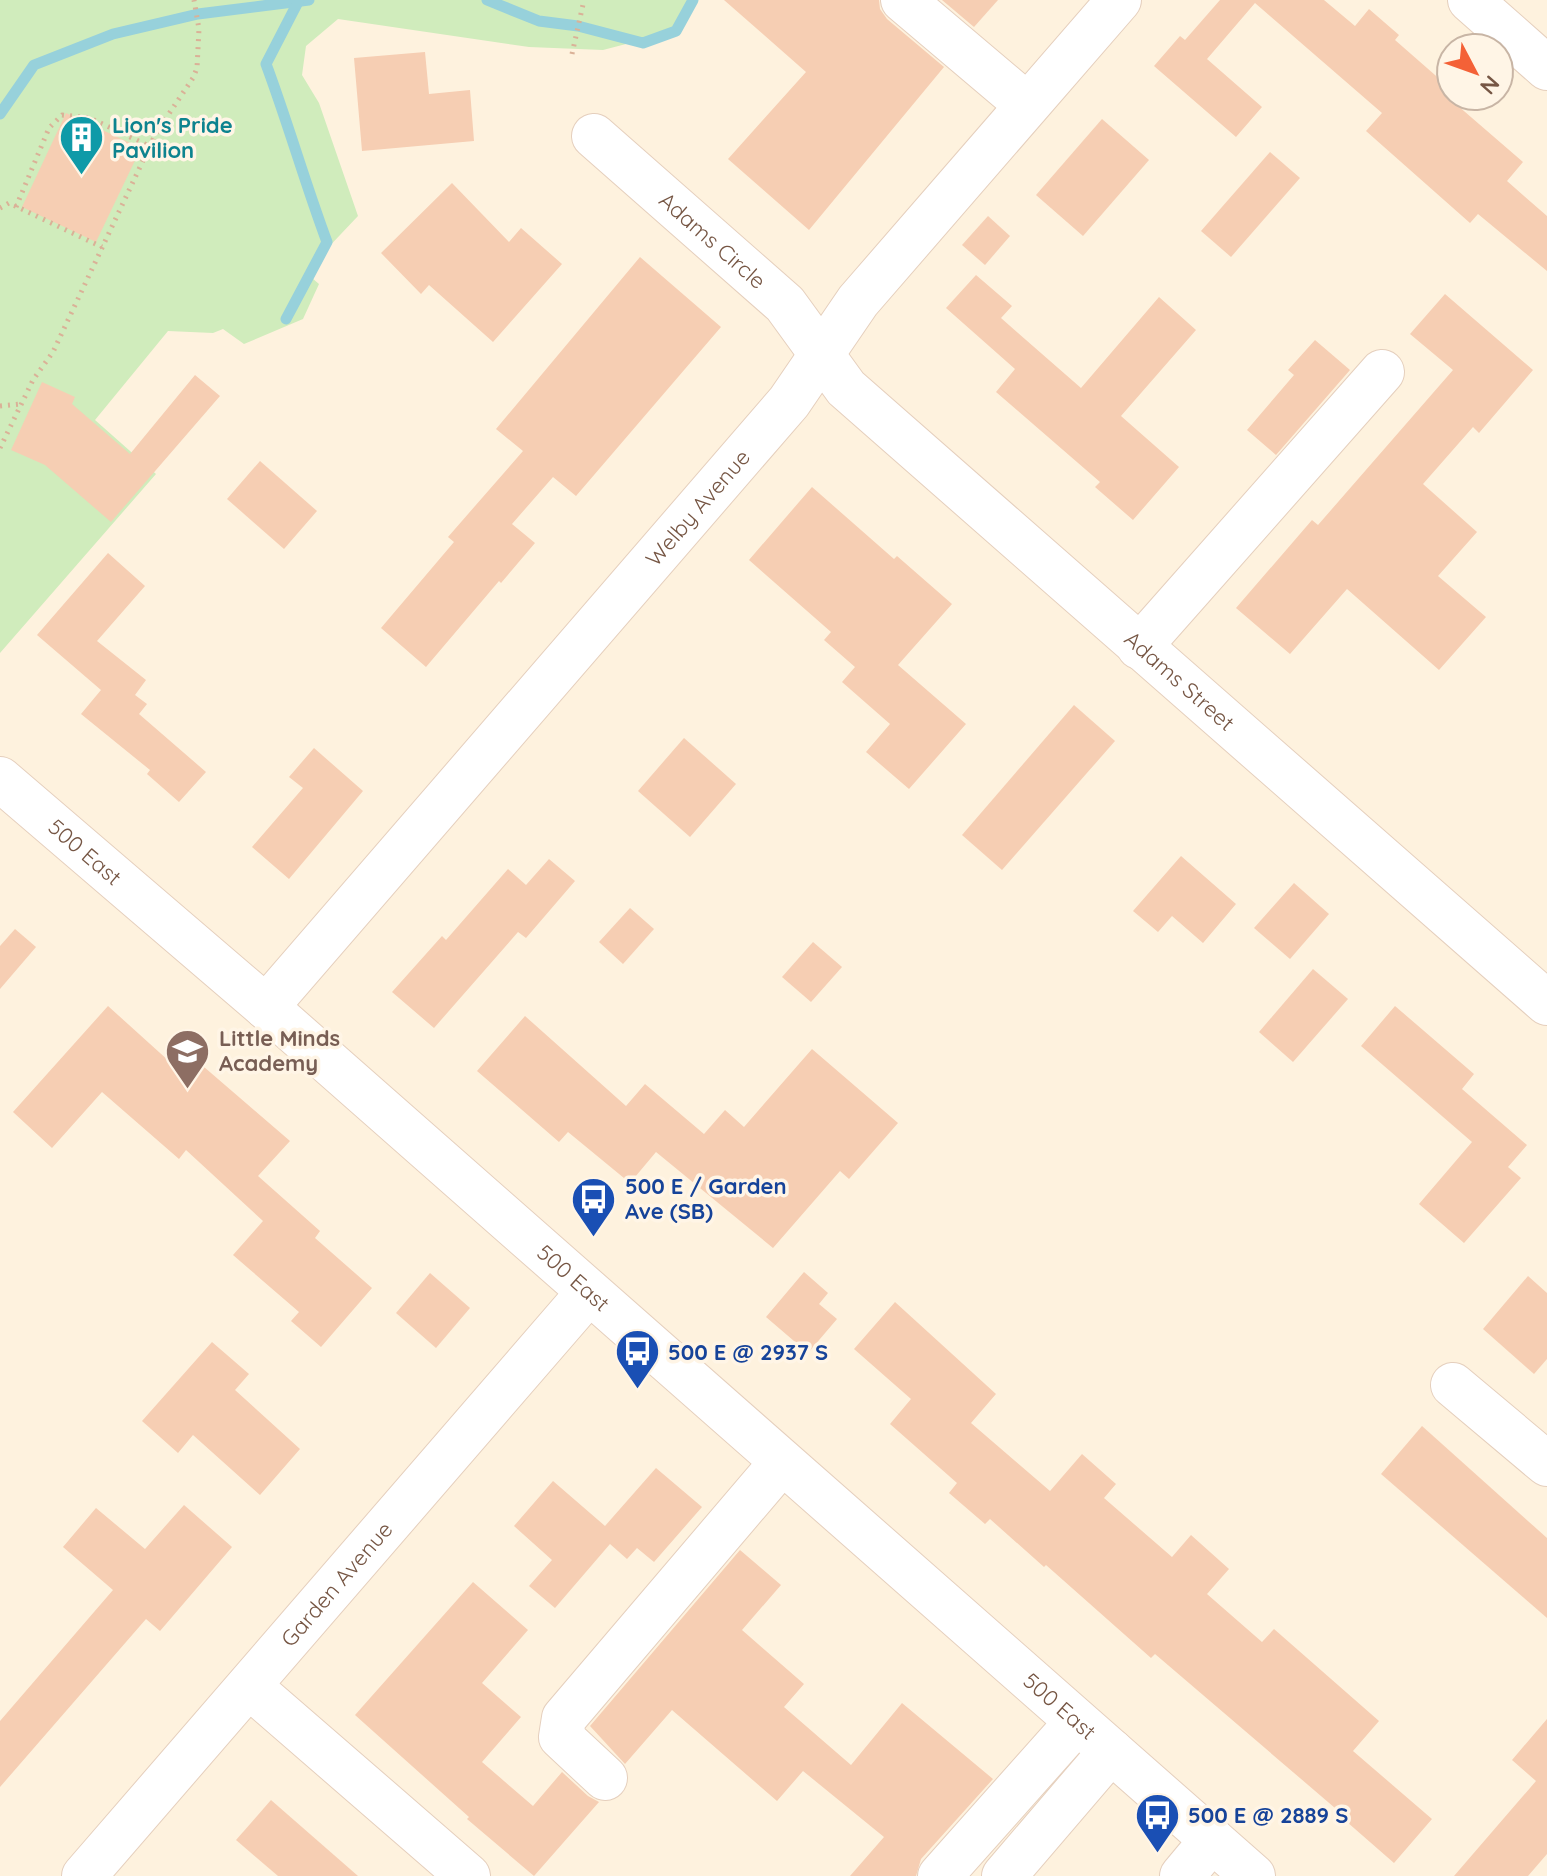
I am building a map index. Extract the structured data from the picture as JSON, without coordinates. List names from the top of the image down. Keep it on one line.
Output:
{"streets":{"street":["Adams Circle","Welby Avenue","Adams Street","500 East","Garden Avenue"]},"crossings":[["Adams Circle","Welby Avenue"],["Adams Circle","Adams Street"],["Welby Avenue","Adams Street"],["Welby Avenue","500 East"],["500 East","Garden Avenue"]],"places":{"building":["Lion's Pride Pavilion"],"school or university":["Little Minds Academy"],"bus stop":["500 E / Garden Ave (SB)","500 E @ 2937 S","500 E @ 2889 S"]},"north":"bottom right"}
